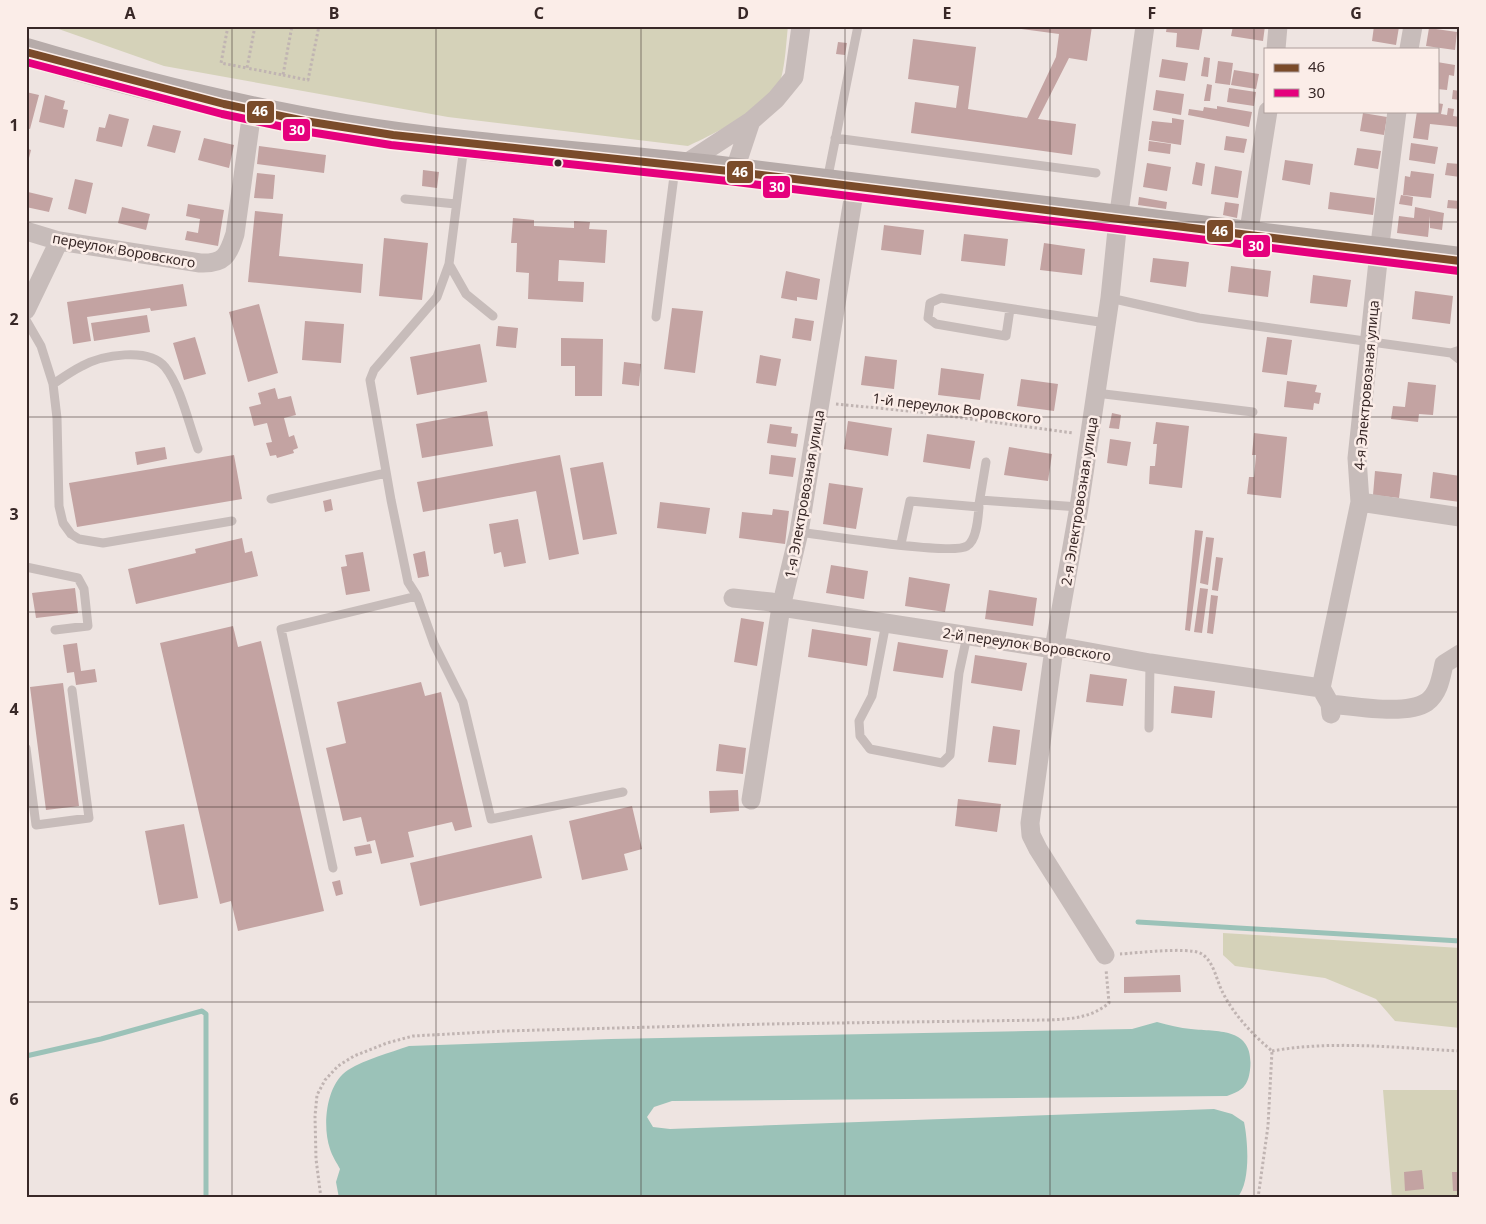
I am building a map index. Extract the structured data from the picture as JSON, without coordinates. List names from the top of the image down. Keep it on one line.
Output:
{"streets":{"street":["переулок Воровского","4-я Электровозная улица","1-я Электровозная улица","2-я Электровозная улица","2-й переулок Воровского"],"path":["1-й переулок Воровского"]},"crossings":[["4-я Электровозная улица","2-й переулок Воровского"],["1-й переулок Воровского","1-я Электровозная улица"],["1-й переулок Воровского","2-я Электровозная улица"],["1-я Электровозная улица","2-й переулок Воровского"],["2-я Электровозная улица","2-й переулок Воровского"]],"lines":["transit line 46","transit line 30"],"legend":["46","30"],"grid":{"columns":["A","B","C","D","E","F","G"],"rows":["1","2","3","4","5","6"]}}
